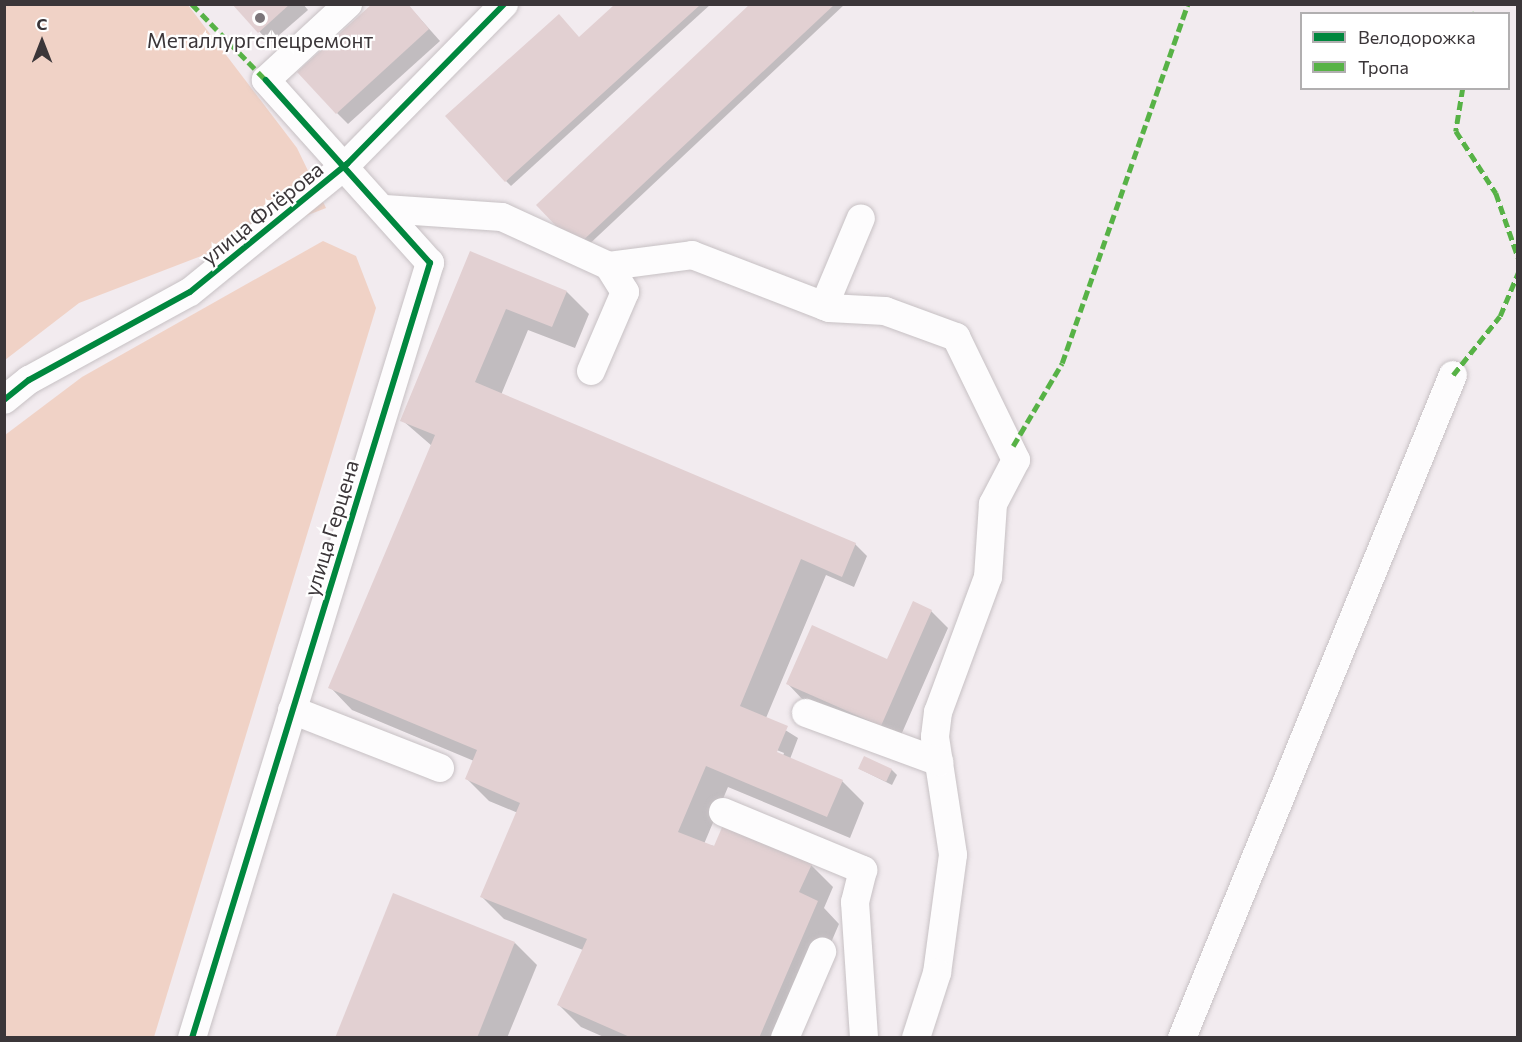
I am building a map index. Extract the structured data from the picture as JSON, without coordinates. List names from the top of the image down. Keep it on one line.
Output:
{"streets":{"street":["улица Флёрова","улица Герцена"]},"crossings":[["улица Флёрова","улица Герцена"]],"places":["Металлургспецремонт"],"legend":["Велодорожка","Тропа"],"north":"top"}
